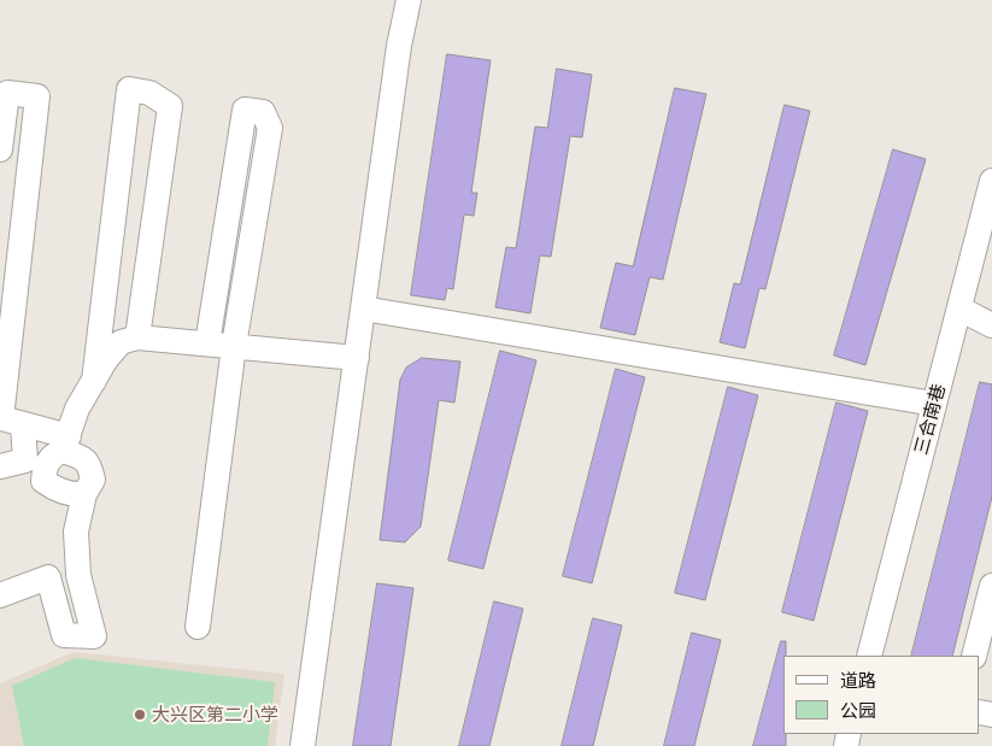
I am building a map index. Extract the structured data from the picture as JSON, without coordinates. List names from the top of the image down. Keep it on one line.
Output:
{"streets":{"street":["三合南巷"]},"places":["大兴区第二小学"],"legend":["道路","公园"]}
